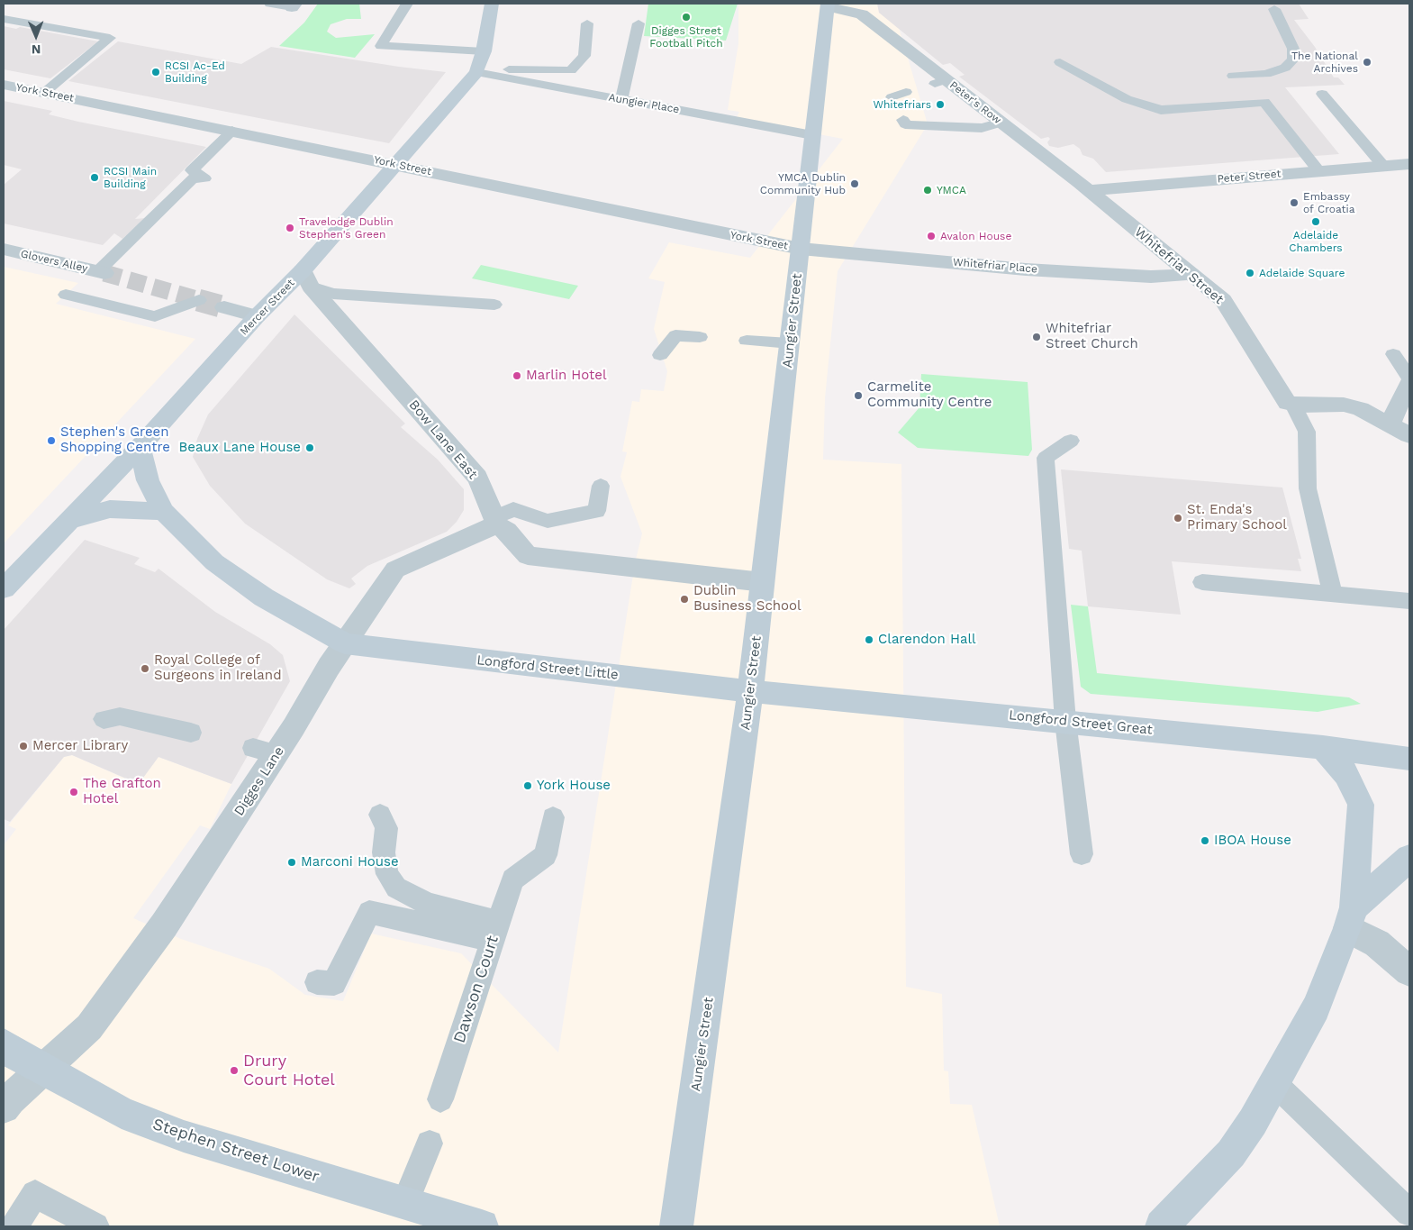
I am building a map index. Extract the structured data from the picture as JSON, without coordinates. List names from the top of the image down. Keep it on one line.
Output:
{"streets":{"street":["York Street","Peter's Row","Peter Street","Glovers Alley","Whitefriar Place","Whitefriar Street","Mercer Street","Aungier Street","Bow Lane East","Longford Street Little","Longford Street Great","Digges Lane","Stephen Street Lower"],"lane":["Aungier Place","Dawson Court"]},"crossings":[["York Street","Whitefriar Place"],["York Street","Mercer Street"],["York Street","Aungier Street"],["Peter's Row","Peter Street"],["Peter's Row","Whitefriar Street"],["Peter's Row","Aungier Street"],["Aungier Place","Mercer Street"],["Aungier Place","Aungier Street"],["Peter Street","Whitefriar Street"],["Whitefriar Place","Whitefriar Street"],["Whitefriar Place","Aungier Street"],["Mercer Street","Bow Lane East"],["Aungier Street","Bow Lane East"],["Aungier Street","Longford Street Little"],["Aungier Street","Longford Street Great"],["Bow Lane East","Digges Lane"],["Longford Street Little","Longford Street Great"],["Longford Street Little","Digges Lane"],["Digges Lane","Stephen Street Lower"]],"places":["Digges Street Football Pitch","The National Archives","RCSI Ac-Ed Building","Whitefriars","RCSI Main Building","YMCA Dublin Community Hub","YMCA","Embassy of Croatia","Adelaide Chambers","Travelodge Dublin Stephen's Green","Avalon House","Adelaide Square","Whitefriar Street Church","Marlin Hotel","Carmelite Community Centre","Stephen's Green Shopping Centre","Beaux Lane House","St. Enda's Primary School","Dublin Business School","Clarendon Hall","Royal College of Surgeons in Ireland","Mercer Library","York House","The Grafton Hotel","IBOA House","Marconi House","Drury Court Hotel"],"north":"bottom"}
